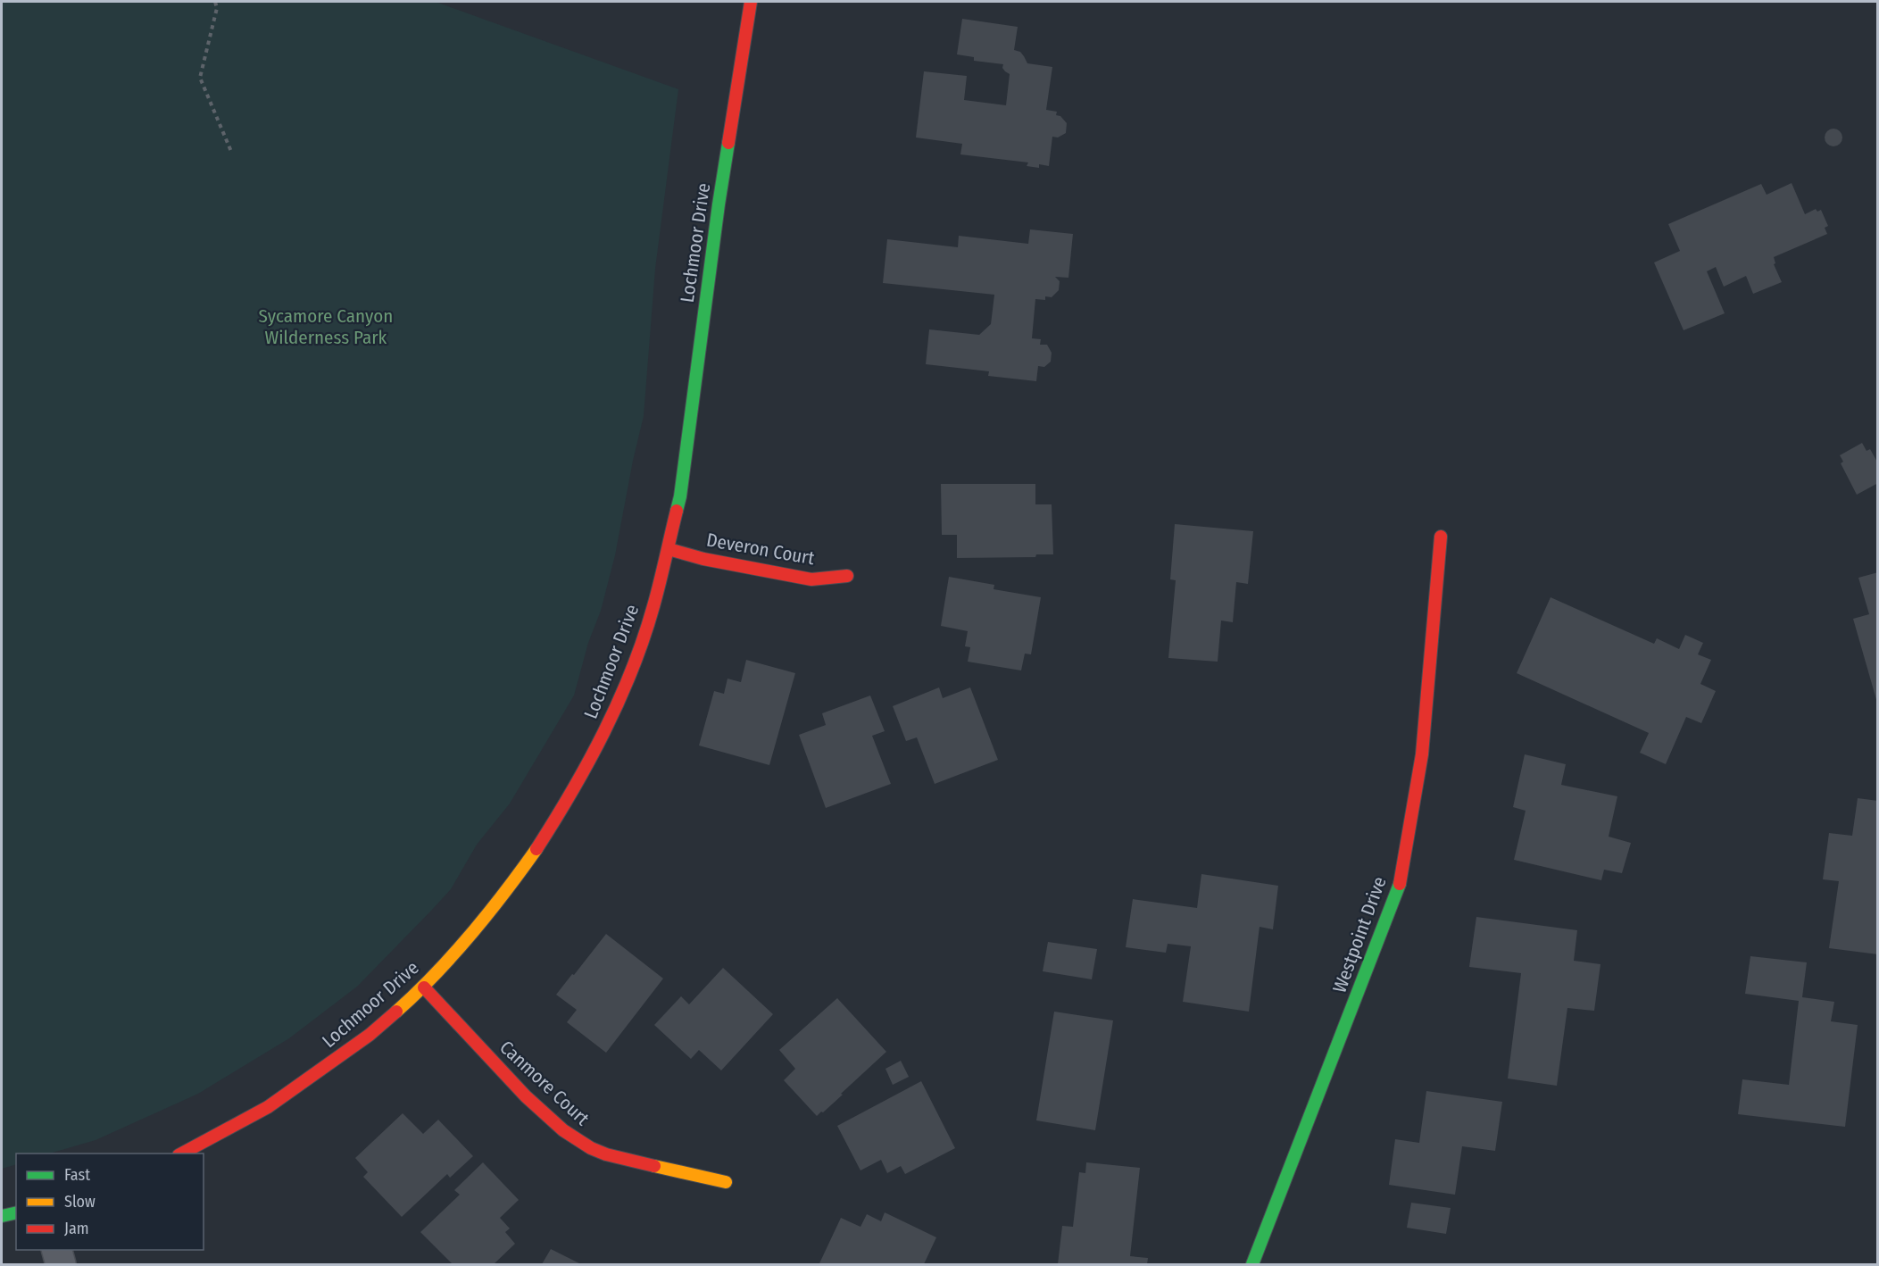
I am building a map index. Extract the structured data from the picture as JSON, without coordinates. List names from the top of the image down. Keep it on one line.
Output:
{"streets":{"street":["Lochmoor Drive","Deveron Court","Westpoint Drive","Canmore Court"]},"crossings":[["Lochmoor Drive","Deveron Court"],["Lochmoor Drive","Canmore Court"]],"parks":["Sycamore Canyon Wilderness Park"],"legend":["Fast","Slow","Jam"]}
